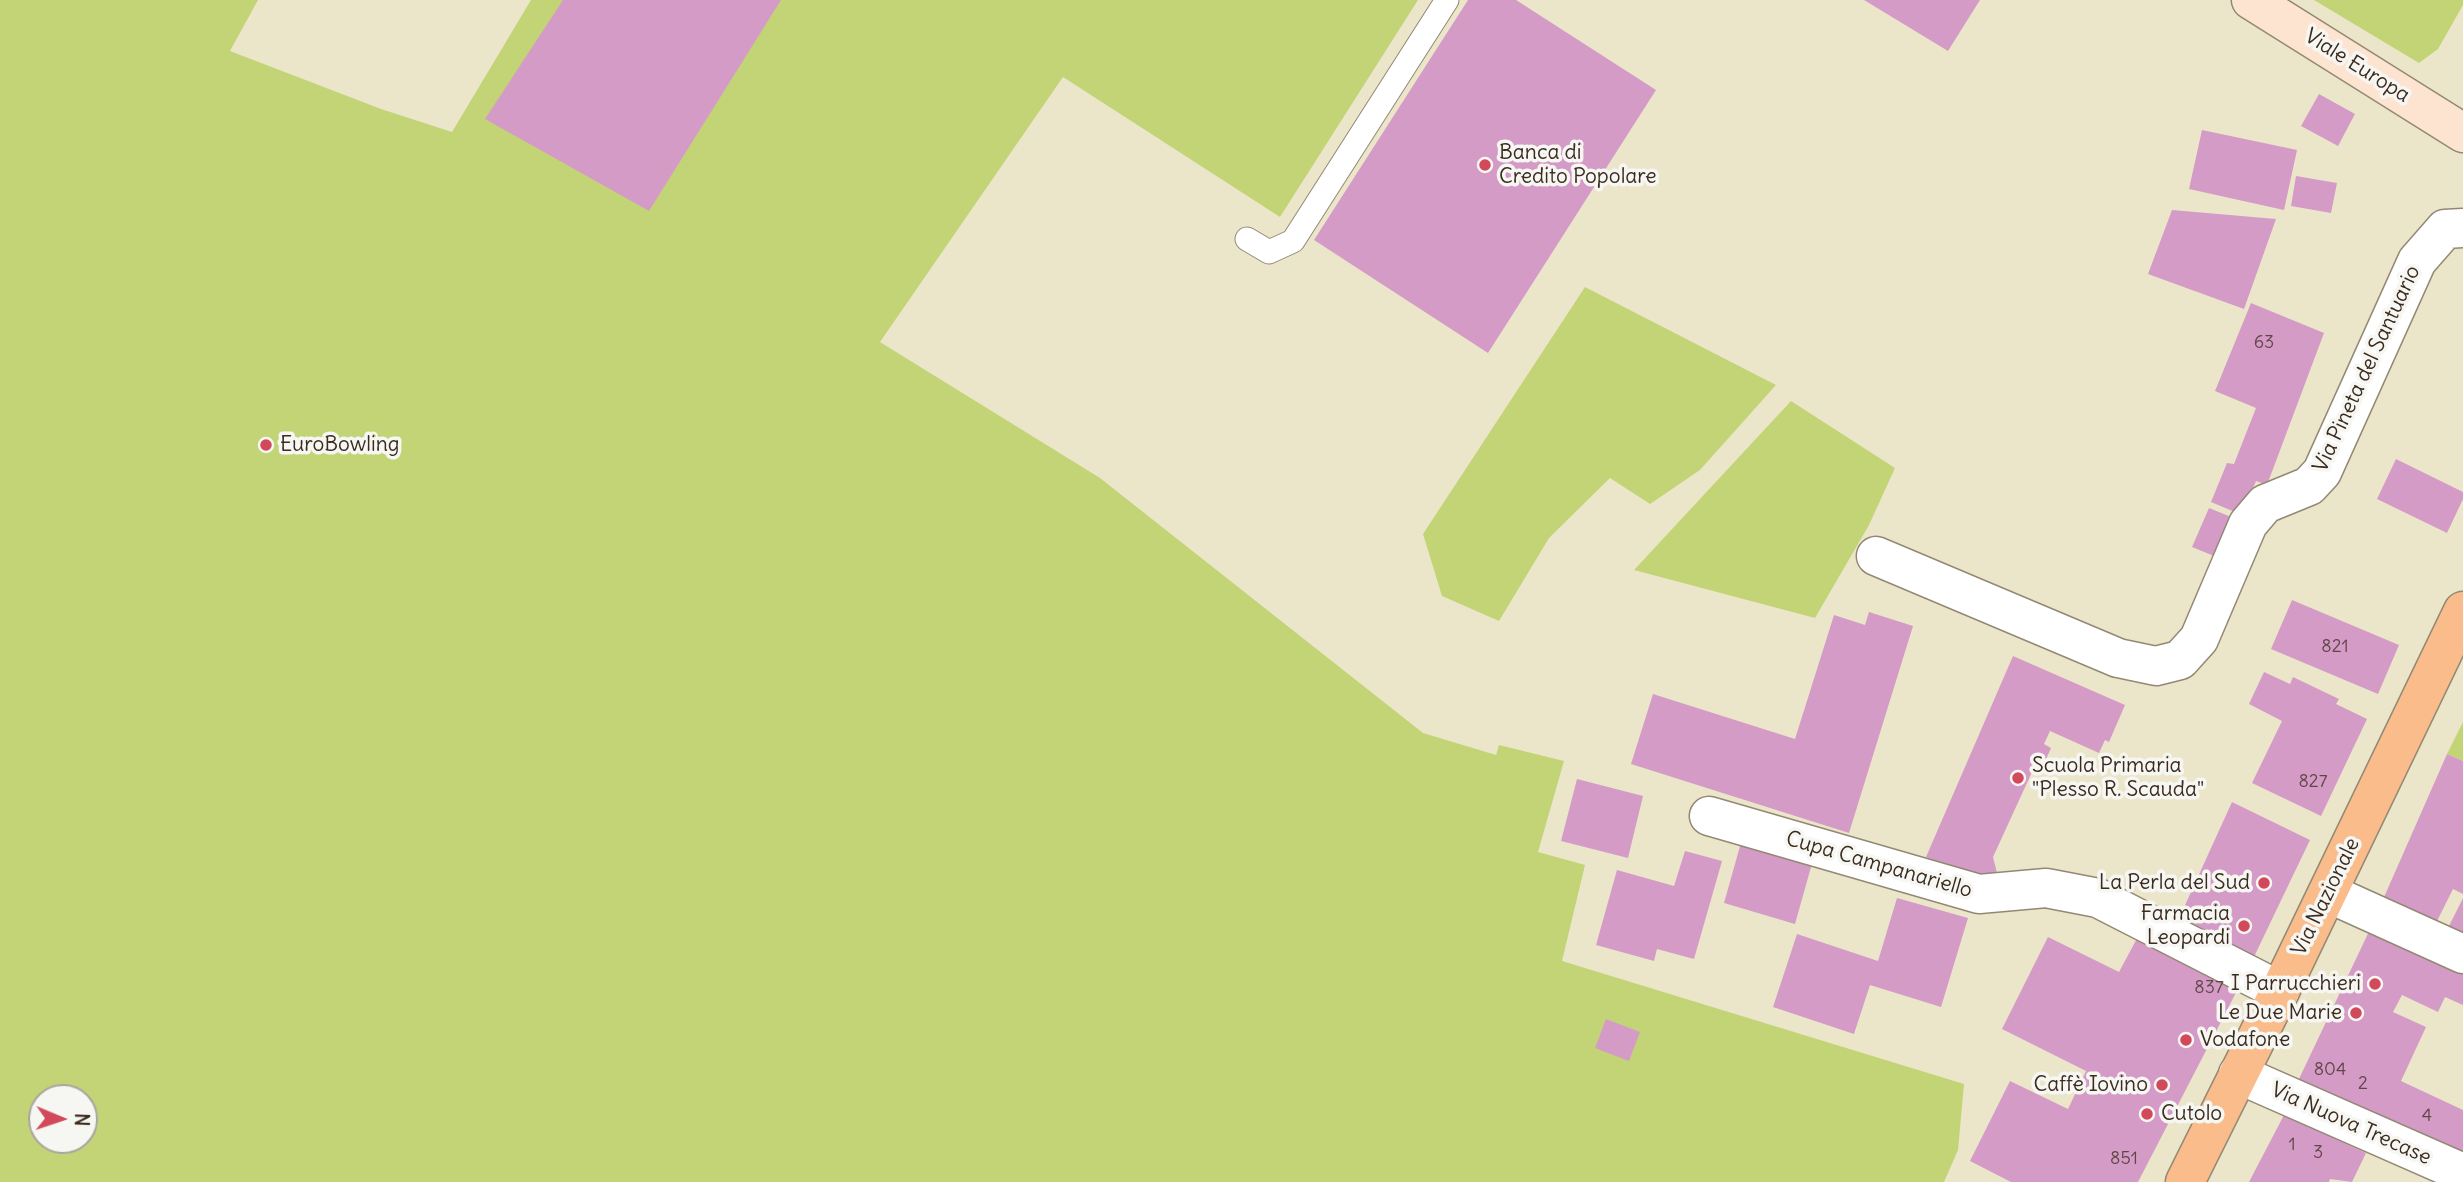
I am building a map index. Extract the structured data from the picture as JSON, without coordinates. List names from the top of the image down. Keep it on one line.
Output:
{"streets":{"main road":["Via Nazionale"],"street":["Viale Europa","Via Pineta del Santuario","Cupa Campanariello","Via Nuova Trecase"]},"crossings":[["Cupa Campanariello","Via Nazionale"],["Via Nazionale","Via Nuova Trecase"]],"places":["Banca di Credito Popolare","EuroBowling","Scuola Primaria \"Plesso R. Scauda\"","La Perla del Sud","Farmacia Leopardi","I Parrucchieri","Le Due Marie","Vodafone","Caffè Iovino","Cutolo"],"house_numbers":["63","821","827","837","804","2","4","1","3","851"],"north":"right"}
